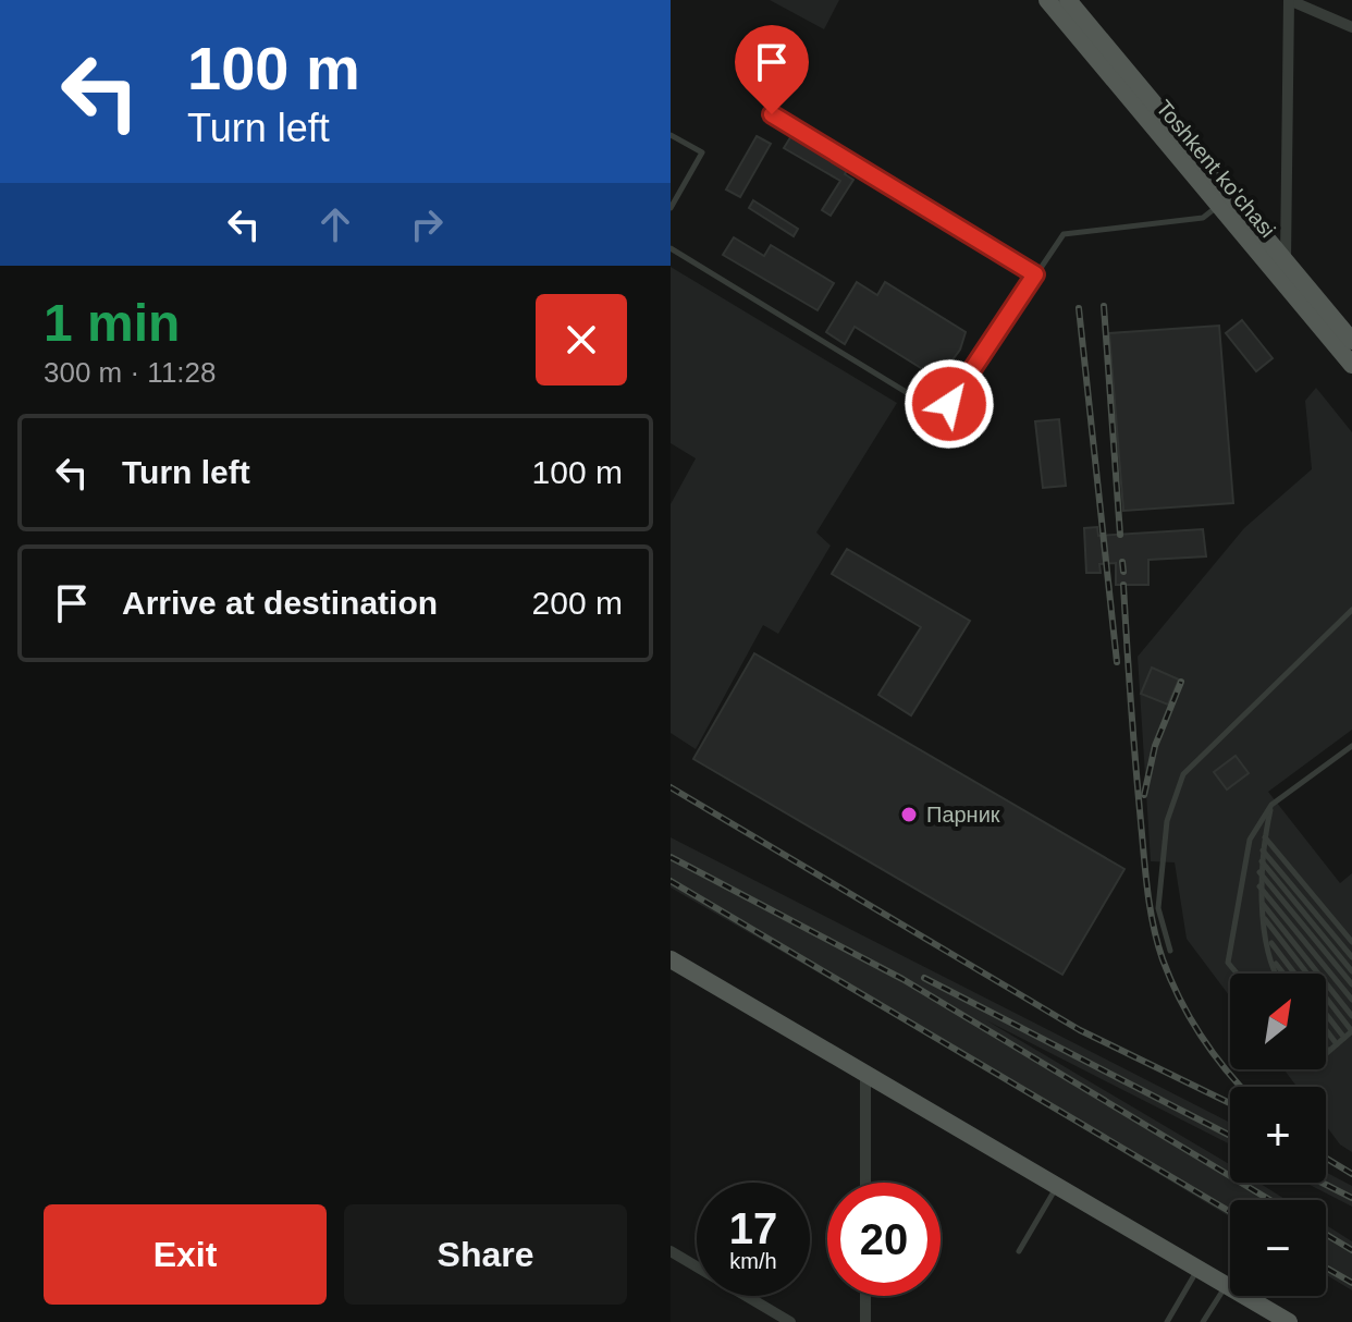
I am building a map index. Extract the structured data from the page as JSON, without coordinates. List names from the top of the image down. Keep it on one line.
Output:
{"streets":{"main road":["Toshkent ko'chasi"]},"places":["Парник"],"north":"top right","page":{"turn":["100 m","Turn left"],"heading":["1 min","300 m · 11:28"],"list":[{"name":"Turn left","value":"100 m"},{"name":"Arrive at destination","value":"200 m"}],"map_buttons":["+","−"],"speed":"17 km/h","limit":"20","buttons":["Exit","Share"]}}
